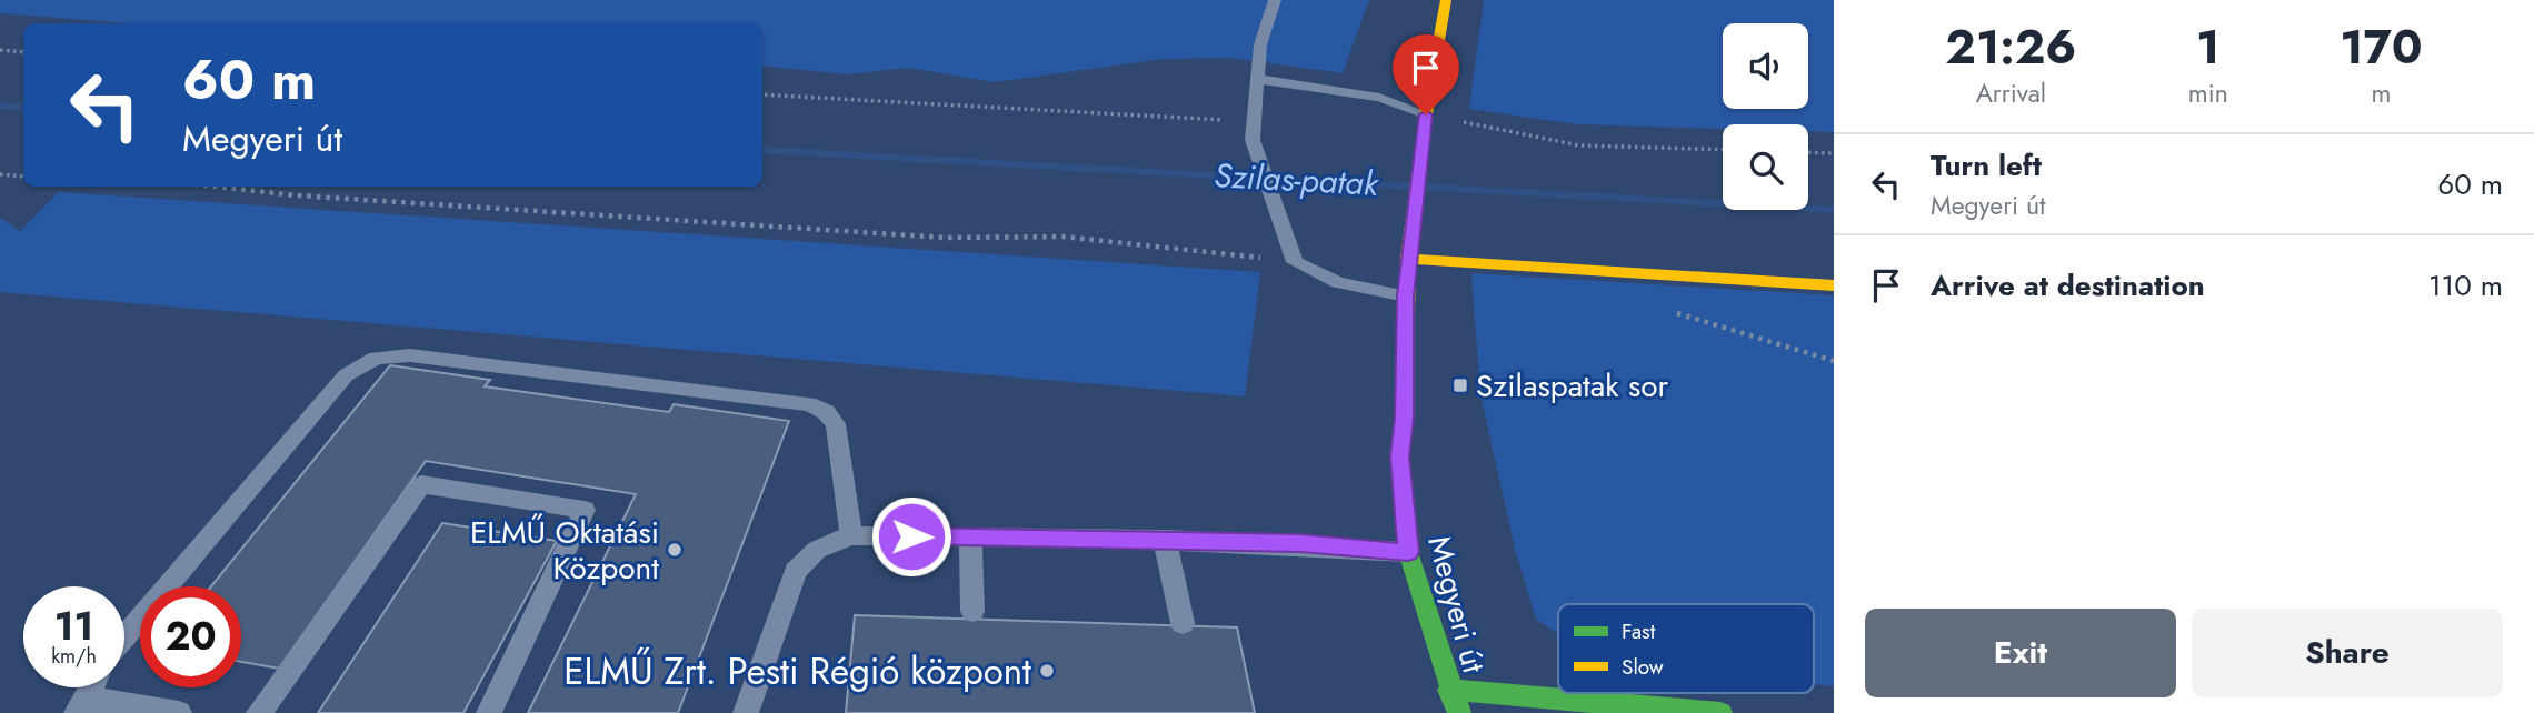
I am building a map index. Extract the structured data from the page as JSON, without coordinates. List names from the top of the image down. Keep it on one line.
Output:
{"streets":{"main road":["Megyeri út"]},"water":["Szilas-patak"],"places":{"transit":["Szilaspatak sor"],"other":["ELMŰ Oktatási Központ","ELMŰ Zrt. Pesti Régió központ"]},"legend":["Fast","Slow"],"page":{"eta":["21:26","Arrival","1","min","170","m"],"turn":["60 m","Megyeri út"],"list":[{"name":"Turn left","note":"Megyeri út","value":"60 m"},{"name":"Arrive at destination","value":"110 m"}],"speed":"11 km/h","limit":"20","buttons":["Exit","Share"]}}
